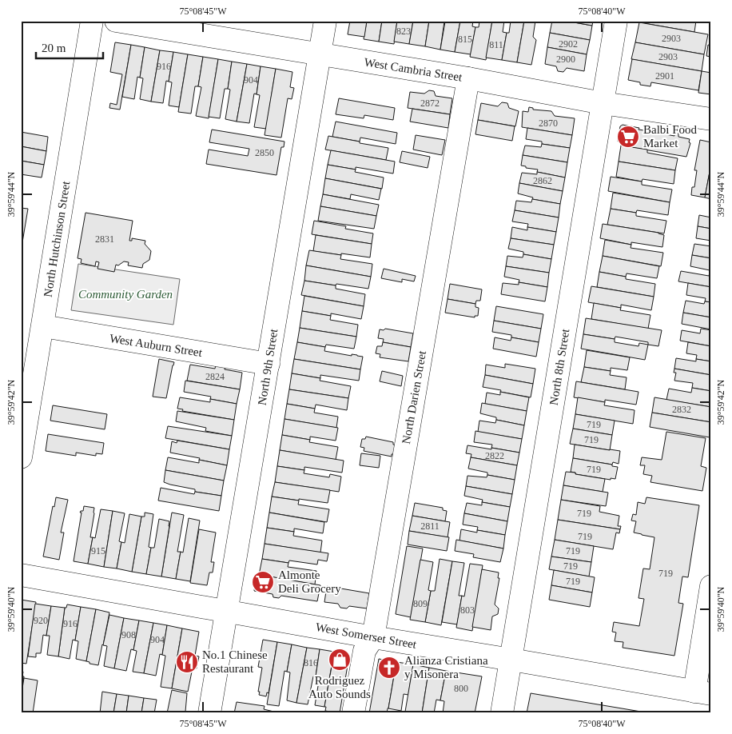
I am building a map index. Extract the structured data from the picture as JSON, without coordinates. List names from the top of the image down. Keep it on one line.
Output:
{"streets":{"street":["West Cambria Street","North Hutchinson Street","West Auburn Street","North 9th Street","North 8th Street","North Darien Street","West Somerset Street"]},"crossings":[["West Cambria Street","North 9th Street"],["West Cambria Street","North 8th Street"],["West Cambria Street","North Darien Street"],["North Hutchinson Street","West Auburn Street"],["West Auburn Street","North 9th Street"],["North 9th Street","West Somerset Street"],["North 8th Street","West Somerset Street"],["North Darien Street","West Somerset Street"]],"parks":["Community Garden"],"places":{"supermarket":["Balbi Food Market","Almonte Deli Grocery"],"shop":["Rodriguez Auto Sounds"],"restaurant":["No.1 Chinese Restaurant"],"church":["Alianza Cristiana y Misonera"]},"house_numbers":["823","2903","815","2902","811","2903","2900","916","2901","904","2872","2870","2850","2862","2831","2824","2832","719","719","2822","719","719","2811","719","915","719","719","719","719","809","803","920","916","908","904","816","800"],"scale_bar":"20 m","coordinates":["75°08'45\"W","75°08'40\"W","39°59'44\"N","39°59'42\"N","39°59'40\"N"]}
